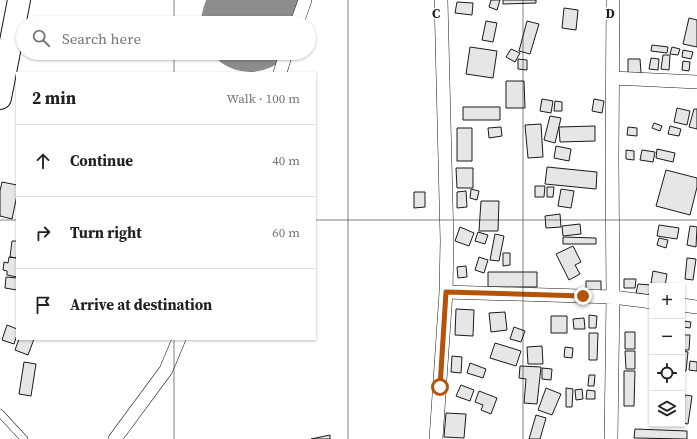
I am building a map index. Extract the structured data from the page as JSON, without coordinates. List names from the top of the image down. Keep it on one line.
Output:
{"page":{"search":"Search here","heading":["2 min","Walk · 100 m"],"list":[["Continue","40 m"],["Turn right","60 m"],"Arrive at destination"],"map_buttons":["+","−"]},"grid":{"columns":["C","D"]}}
